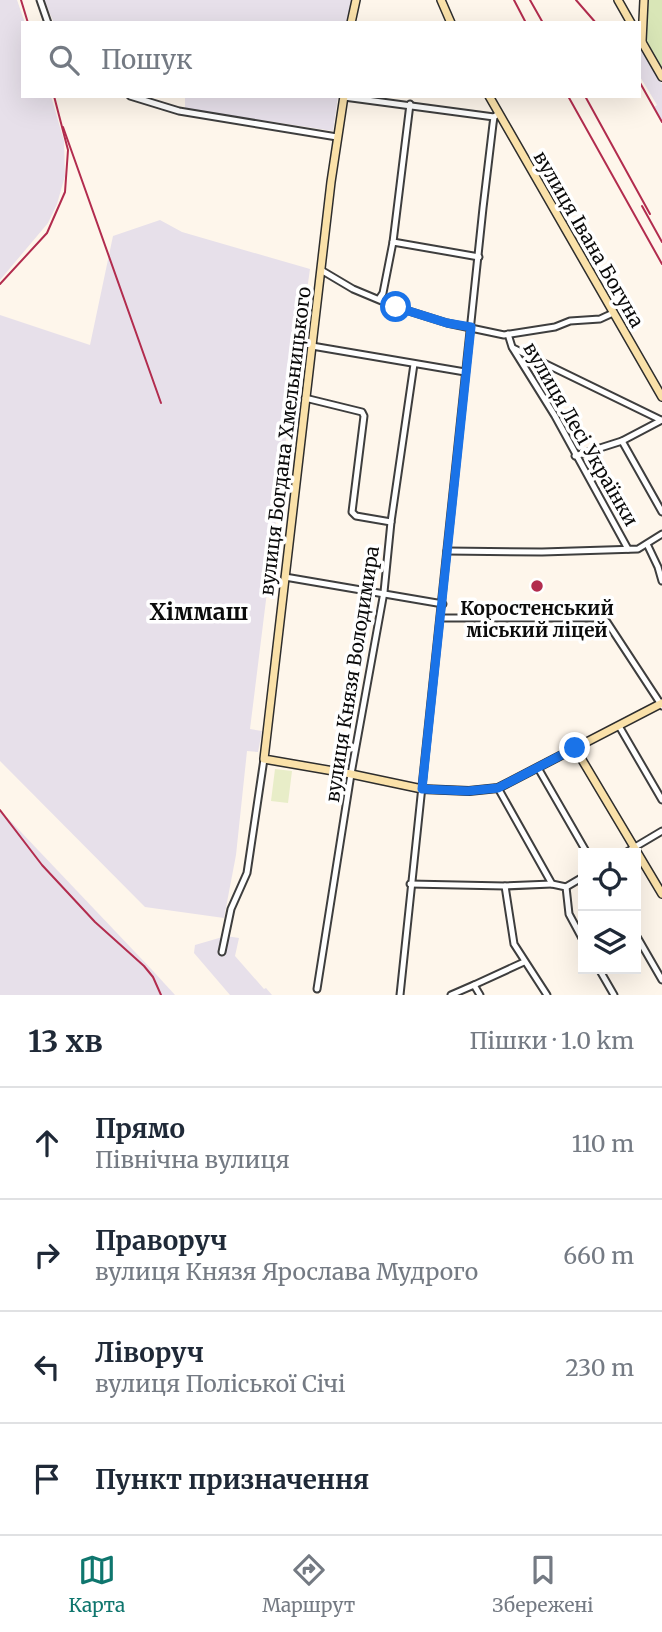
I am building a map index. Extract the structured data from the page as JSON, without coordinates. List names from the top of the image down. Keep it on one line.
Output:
{"streets":{"street":["вулиця Івана Богуна","вулиця Лесі Українки","вулиця Богдана Хмельницького","вулиця Князя Володимира"]},"districts":["Хіммаш"],"places":["Коростенський міський ліцей"],"page":{"search":"Пошук","heading":["13 хв","Пішки · 1.0 km"],"list":[["Прямо","Північна вулиця","110 m"],["Праворуч","вулиця Князя Ярослава Мудрого","660 m"],["Ліворуч","вулиця Поліської Січі","230 m"],"Пункт призначення"],"nav":["Карта","Маршрут","Збережені"]}}
